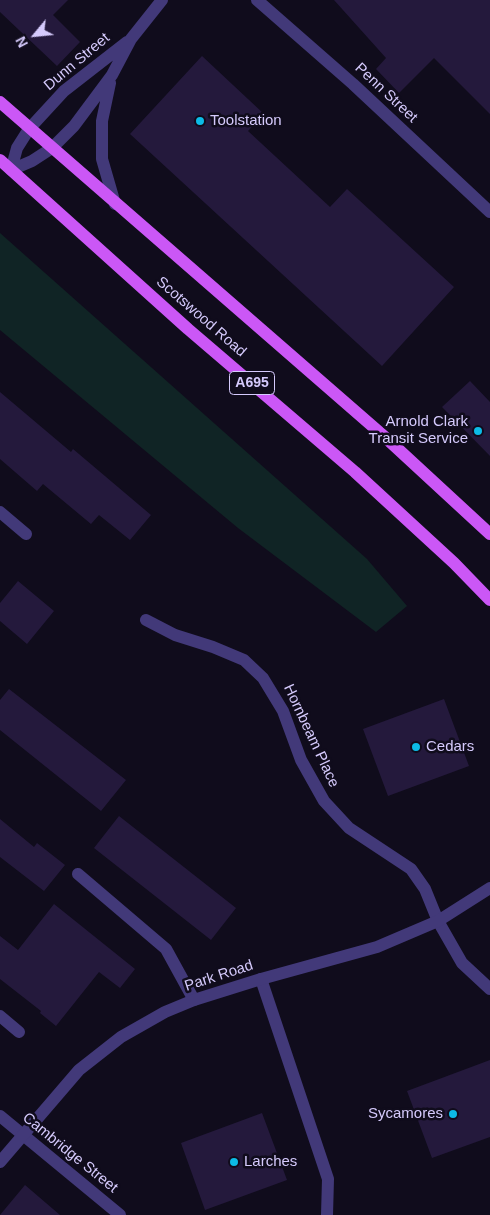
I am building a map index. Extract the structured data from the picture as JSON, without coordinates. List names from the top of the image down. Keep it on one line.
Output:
{"streets":{"main road":["Scotswood Road","A695"],"street":["Dunn Street","Penn Street","Hornbeam Place","Park Road","Cambridge Street"]},"crossings":[["Dunn Street","Scotswood Road"],["Hornbeam Place","Park Road"],["Park Road","Cambridge Street"]],"places":["Toolstation","Arnold Clark Transit Service","Cedars","Sycamores","Larches"],"north":"bottom left"}
